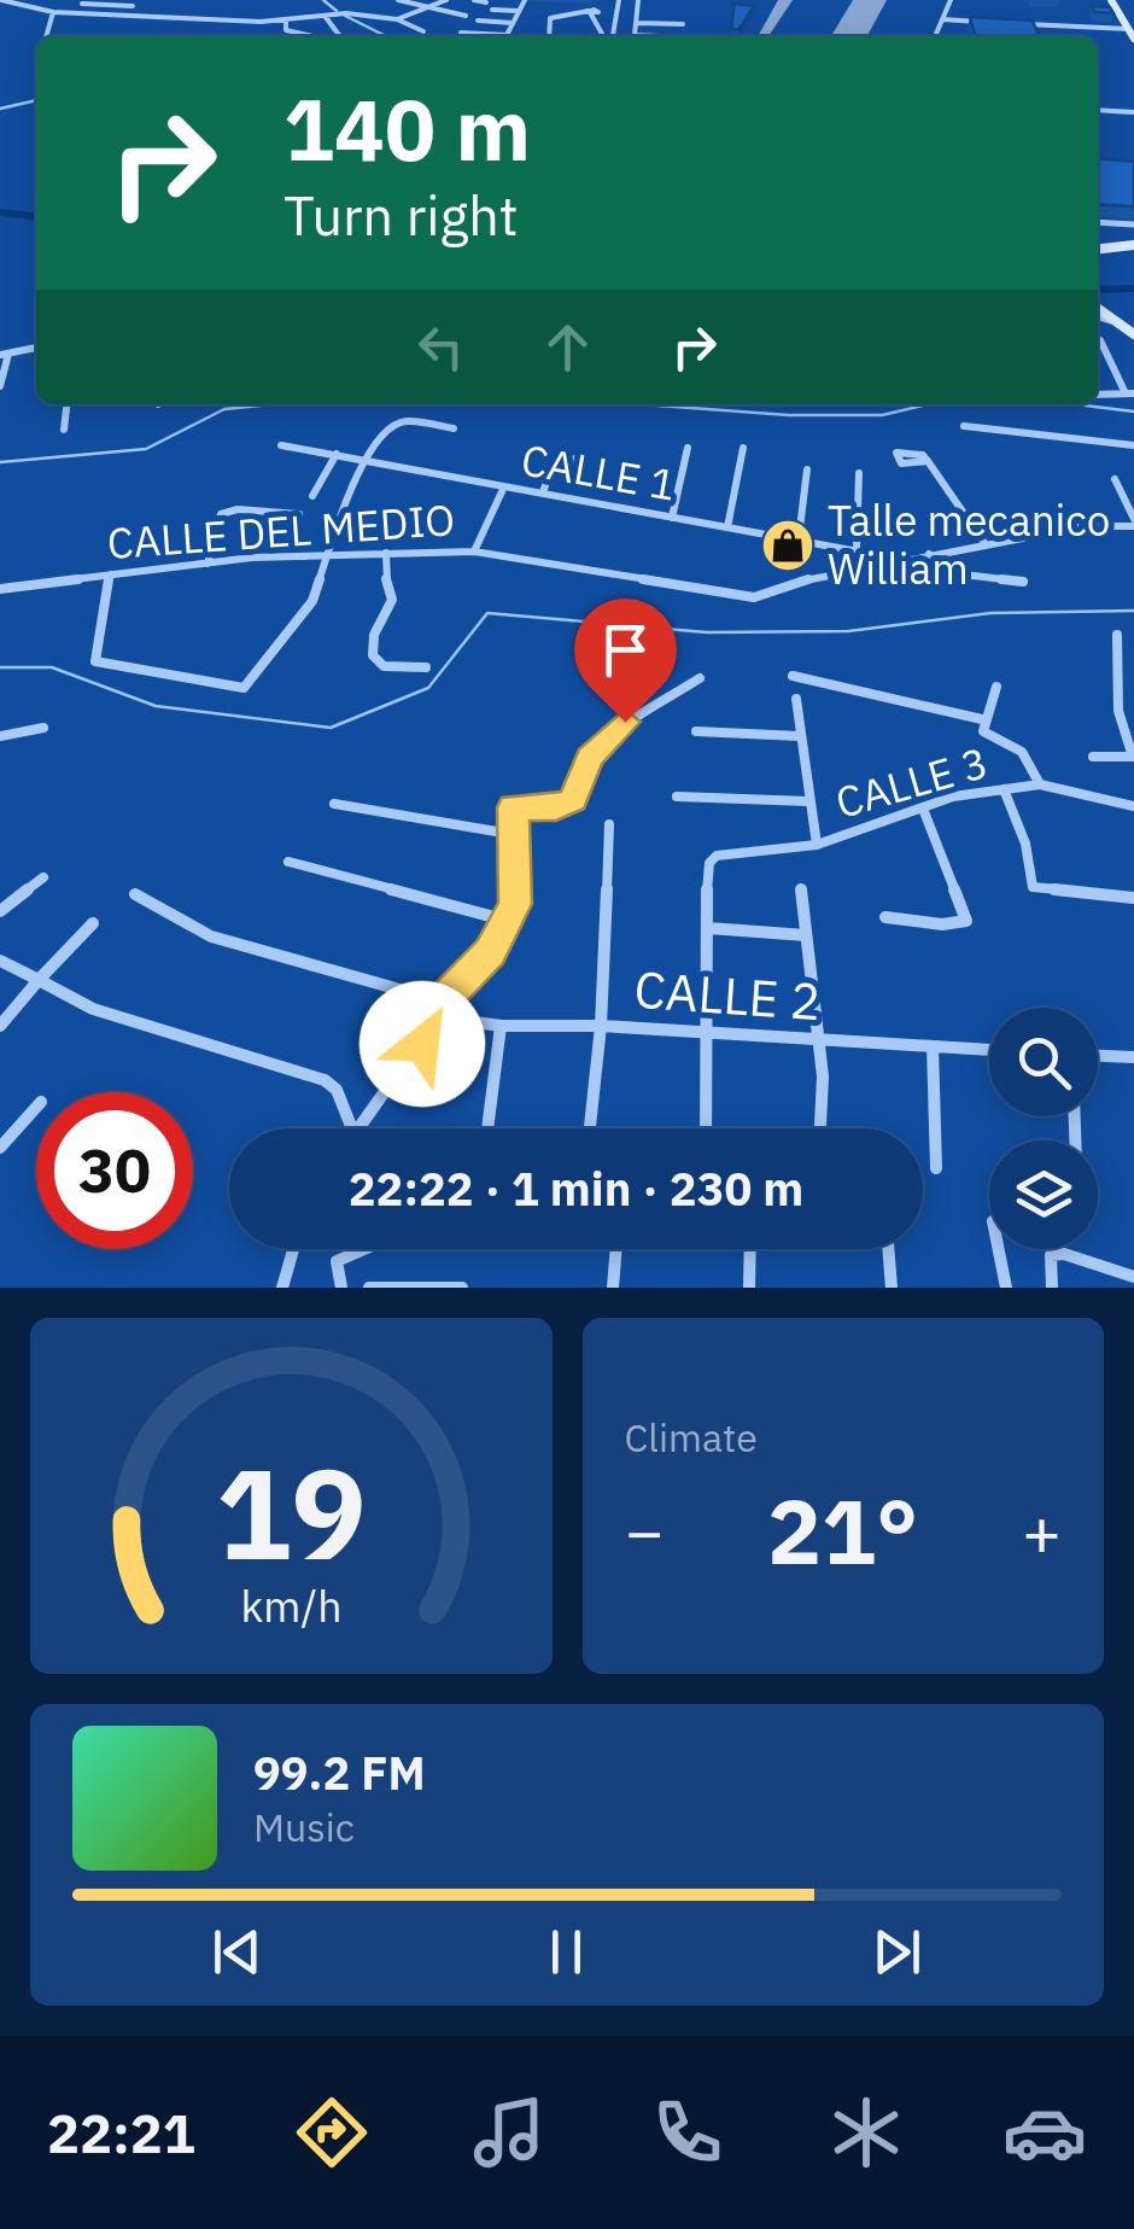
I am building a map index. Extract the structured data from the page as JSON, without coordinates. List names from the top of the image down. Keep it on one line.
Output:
{"streets":{"street":["CALLE 1","CALLE DEL MEDIO","CALLE 3","CALLE 2"]},"crossings":[["CALLE 1","CALLE DEL MEDIO"]],"places":{"shop":["Talle mecanico William"]},"page":{"turn":["140 m","Turn right"],"limit":"30","trip":"22:22 · 1 min · 230 m","tile":"Climate","heat":["−","21°","+"],"song":["99.2 FM","Music"],"tabs":"22:21","gauge":["19","km/h"]}}
